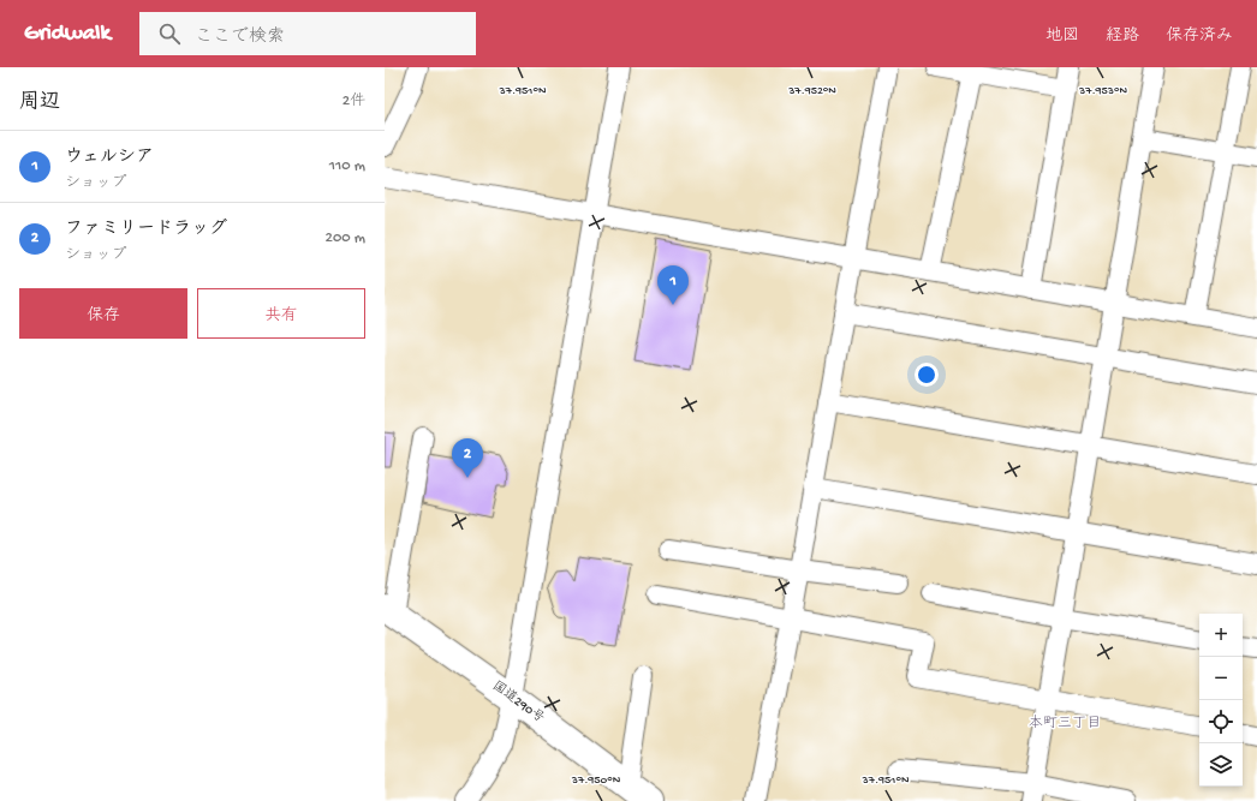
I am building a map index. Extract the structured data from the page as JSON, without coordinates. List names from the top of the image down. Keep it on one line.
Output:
{"streets":{"highway":["国道290号"]},"districts":["本町三丁目"],"page":{"header":"Gridwalk","search":"ここで検索","nav":["地図","経路","保存済み"],"heading":["周辺","2件"],"list":[{"mark":"1","name":"ウェルシア","note":"ショップ","value":"110 m"},{"mark":"2","name":"ファミリードラッグ","note":"ショップ","value":"200 m"}],"pins":["1","2"],"buttons":["保存","共有"],"map_buttons":["+","−"]},"coordinates":["37.951°N","37.952°N","37.953°N","37.950°N"]}
